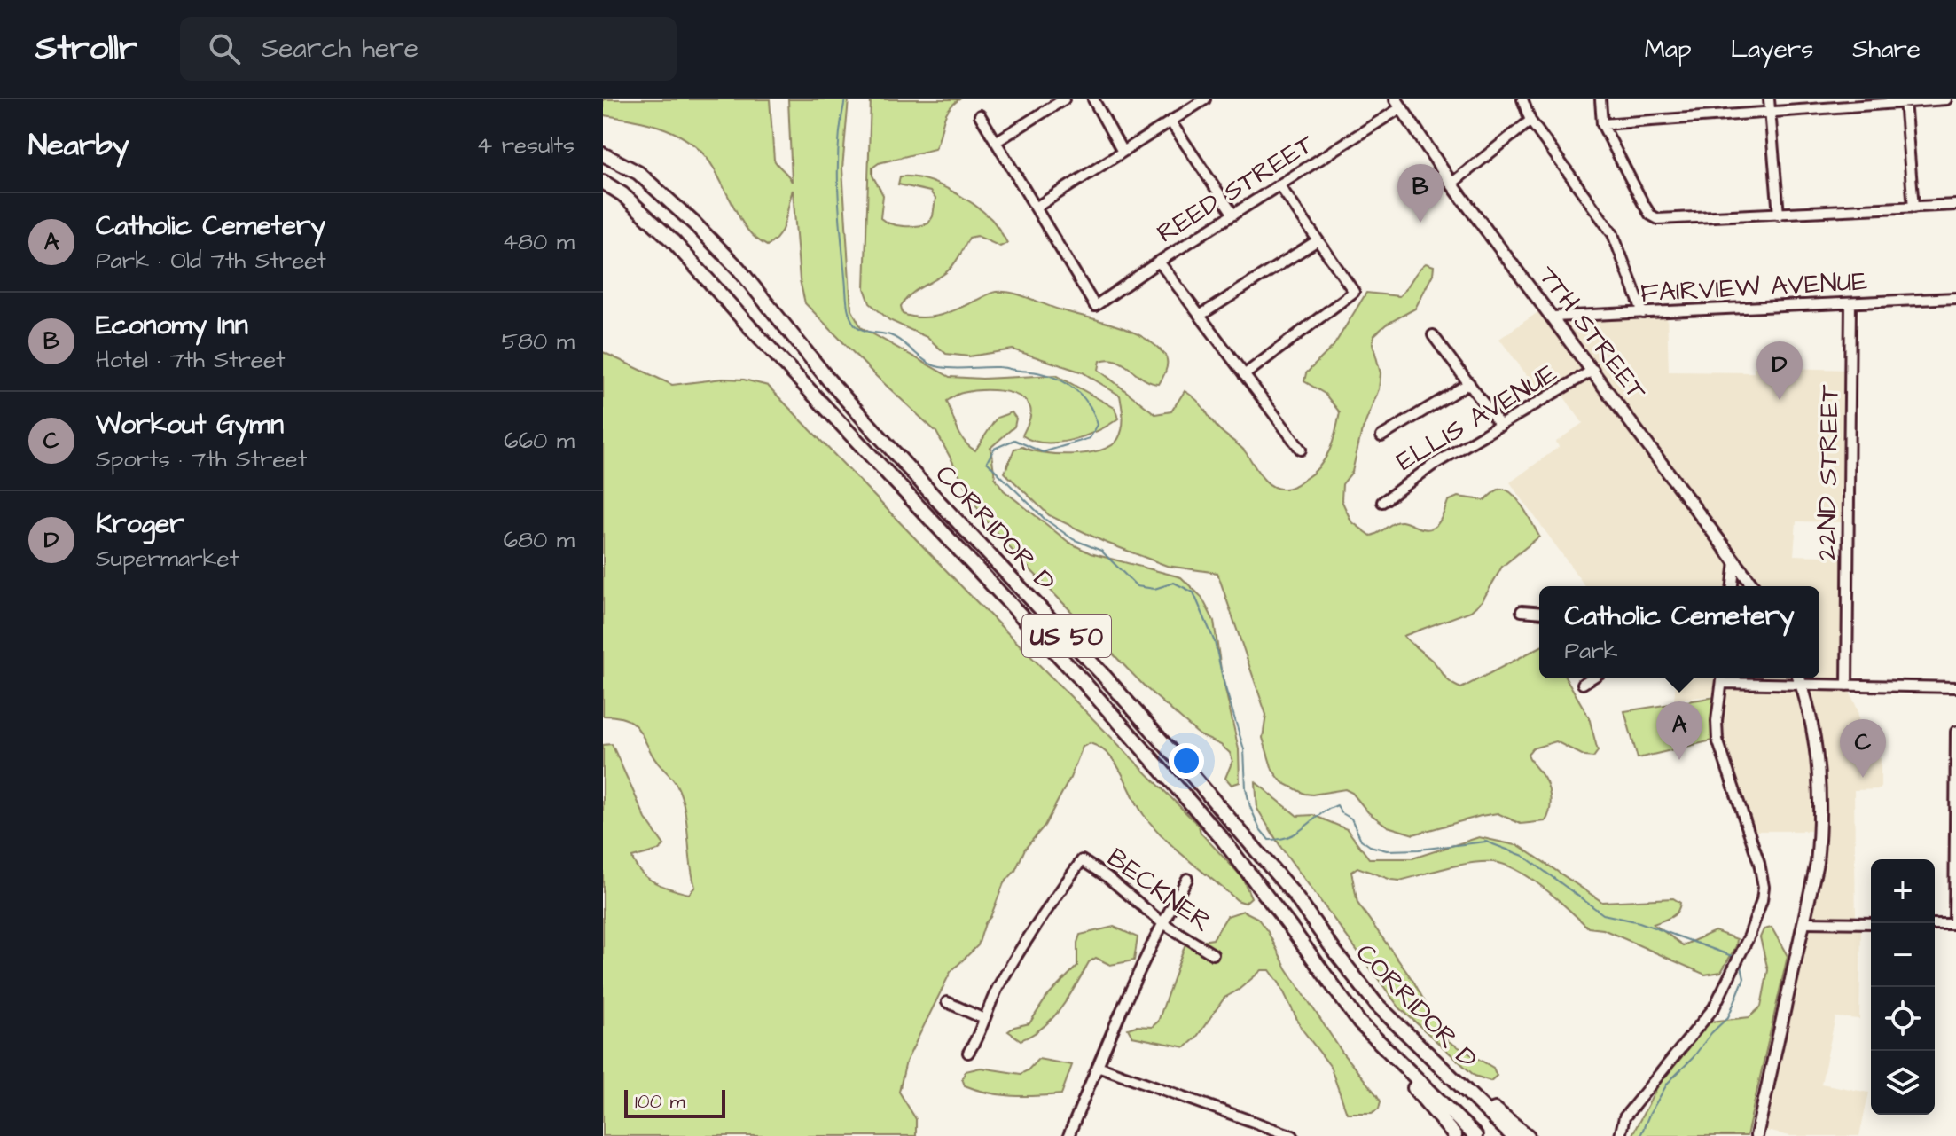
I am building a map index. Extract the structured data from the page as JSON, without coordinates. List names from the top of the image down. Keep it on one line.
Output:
{"streets":{"highway":["CORRIDOR D","US 50"],"main road":["7TH STREET"],"street":["REED STREET","FAIRVIEW AVENUE","ELLIS AVENUE","22ND STREET","BECKNER"]},"crossings":[["REED STREET","7TH STREET"],["FAIRVIEW AVENUE","7TH STREET"],["FAIRVIEW AVENUE","22ND STREET"],["7TH STREET","ELLIS AVENUE"]],"scale_bar":"100 m","page":{"header":"Strollr","search":"Search here","nav":["Map","Layers","Share"],"heading":["Nearby","4 results"],"pins":["B","D","A","C"],"list":[{"mark":"A","name":"Catholic Cemetery","note":"Park · Old 7th Street","value":"480 m"},{"mark":"B","name":"Economy Inn","note":"Hotel · 7th Street","value":"580 m"},{"mark":"C","name":"Workout Gymn","note":"Sports · 7th Street","value":"660 m"},{"mark":"D","name":"Kroger","note":"Supermarket","value":"680 m"}],"popup":["Catholic Cemetery","Park"],"map_buttons":["+","−"],"scale":"100 m"}}
